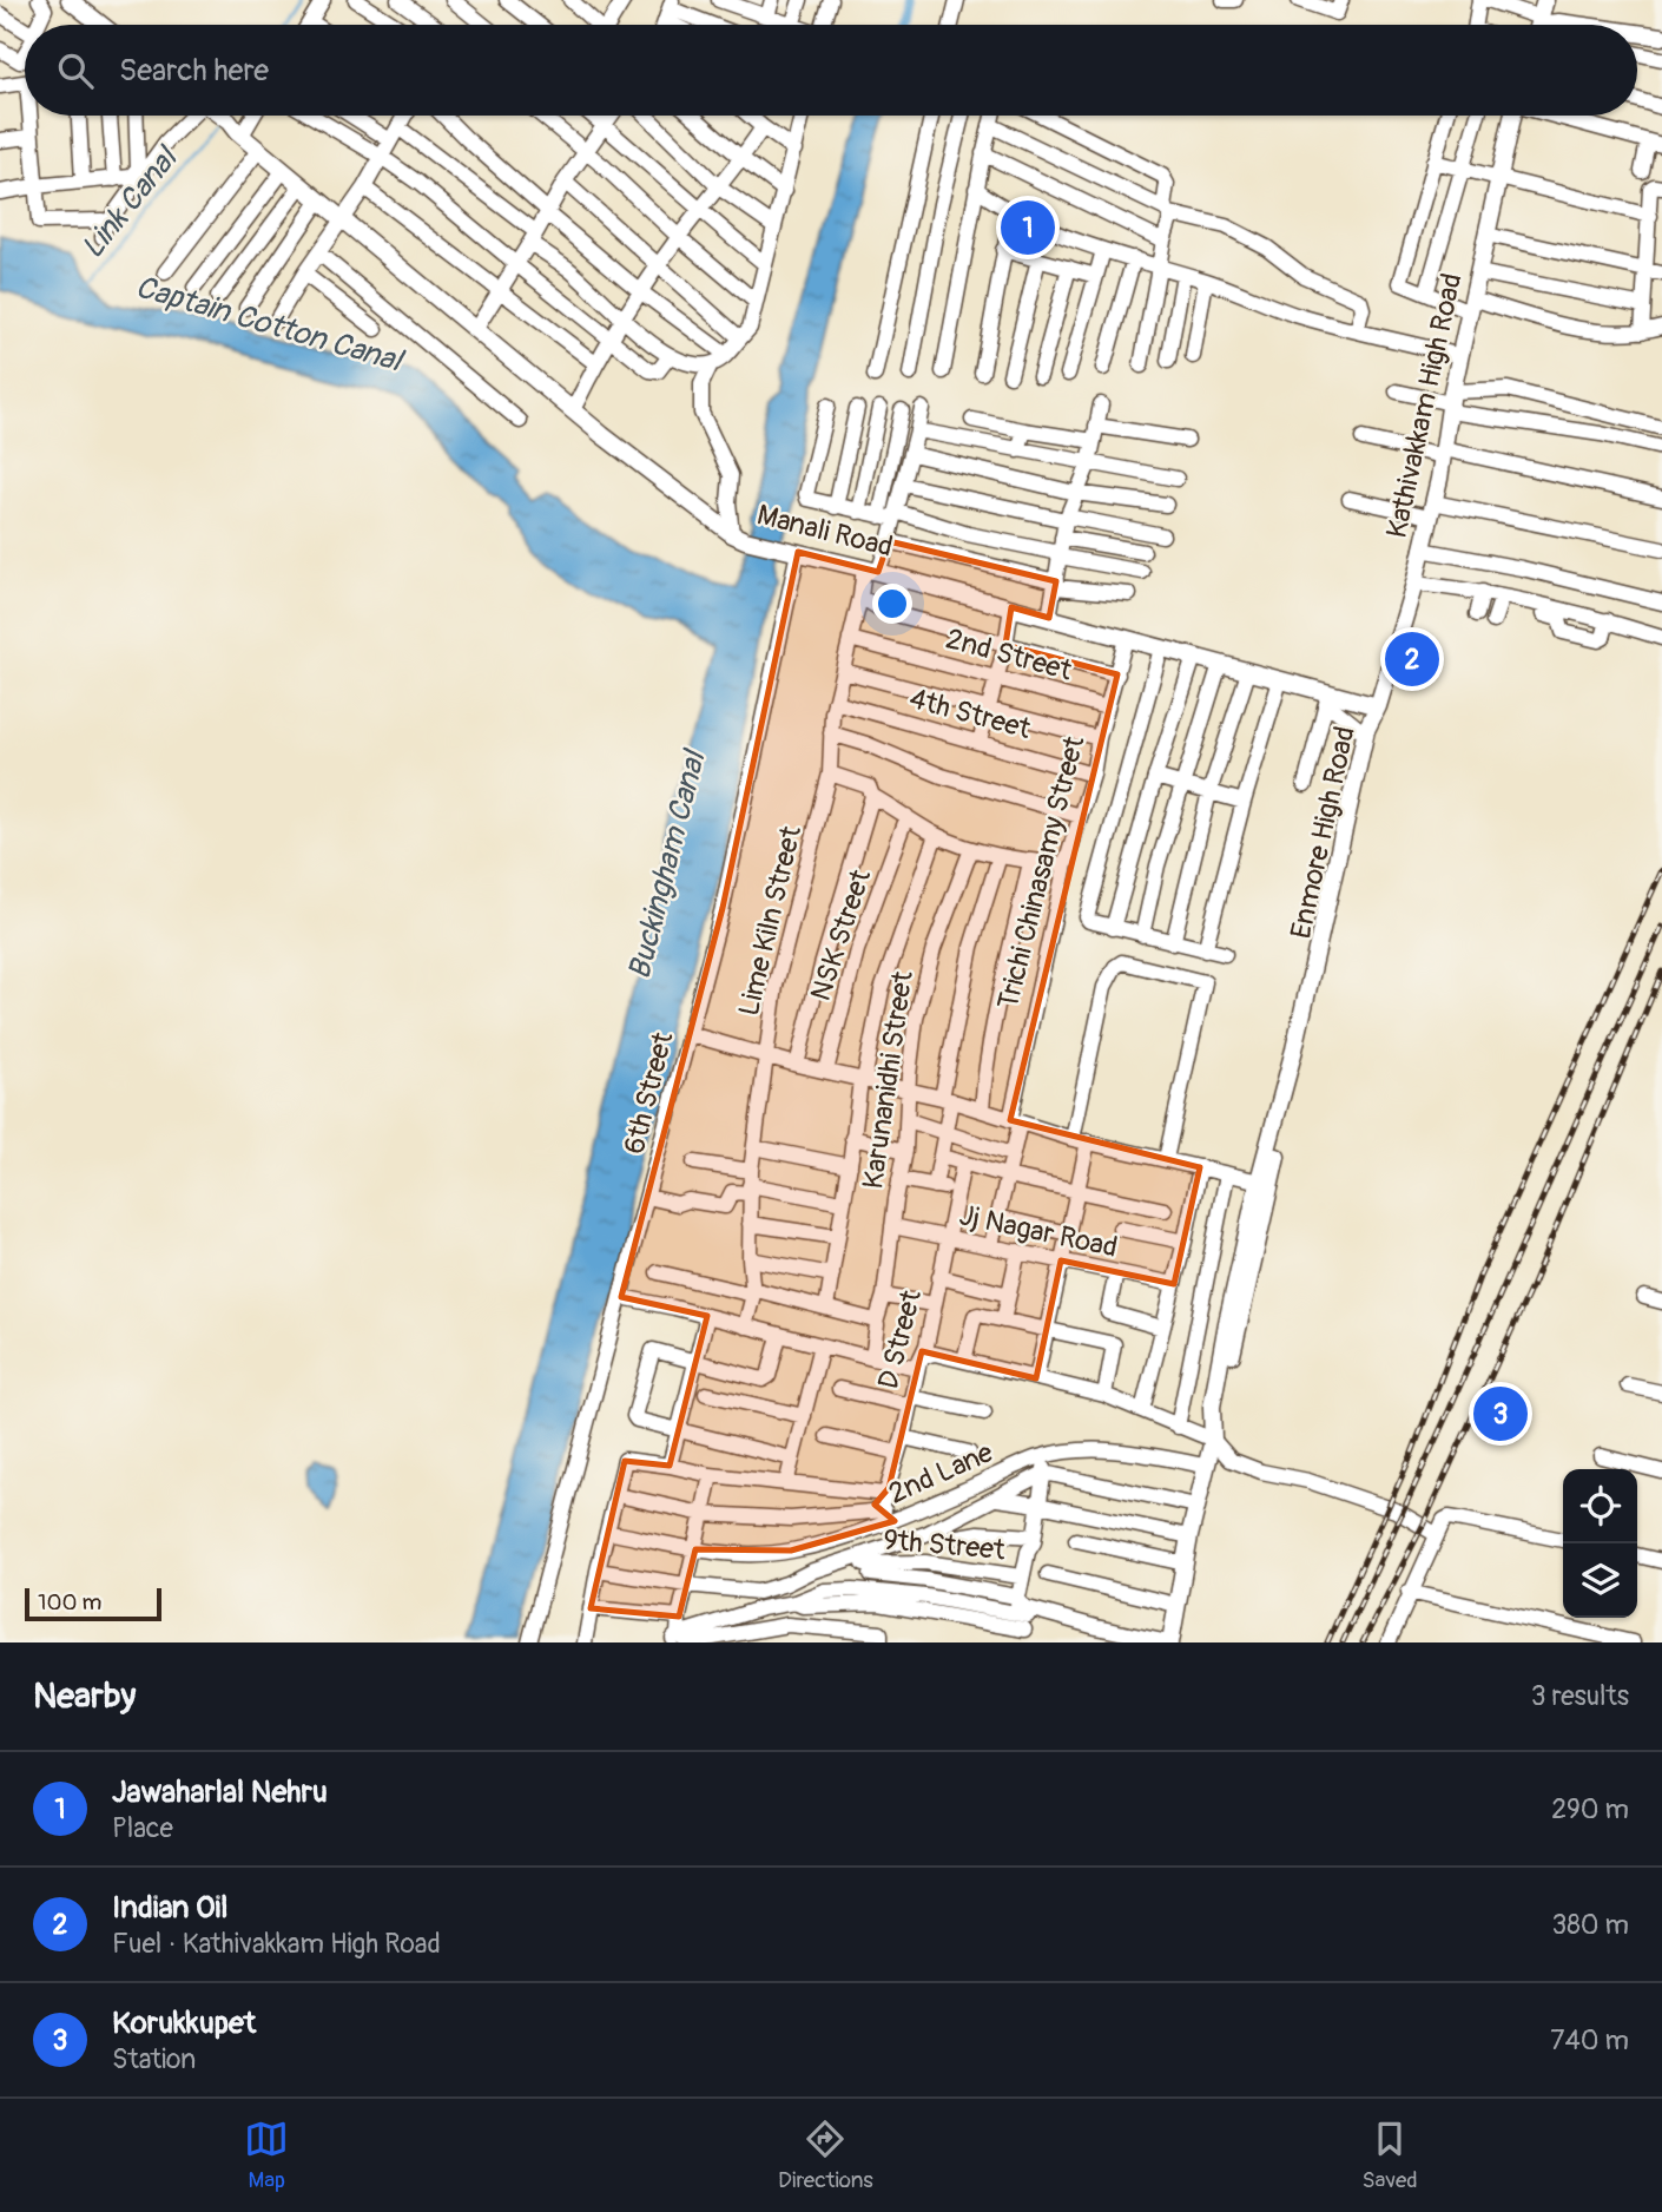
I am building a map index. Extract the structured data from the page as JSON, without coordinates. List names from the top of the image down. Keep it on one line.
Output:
{"streets":{"main road":["Kathivakkam High Road","Manali Road","Enmore High Road"],"street":["2nd Street","4th Street","Trichi Chinasamy Street","Lime Kiln Street","NSK Street","Karunanidhi Street","6th Street","Jj Nagar Road","D Street","2nd Lane","9th Street"]},"crossings":[["Kathivakkam High Road","Manali Road"],["Kathivakkam High Road","Enmore High Road"],["Manali Road","Enmore High Road"],["Manali Road","Trichi Chinasamy Street"],["Manali Road","Lime Kiln Street"],["Manali Road","6th Street"],["2nd Street","Trichi Chinasamy Street"],["2nd Street","Lime Kiln Street"],["4th Street","Trichi Chinasamy Street"],["4th Street","Lime Kiln Street"],["Enmore High Road","2nd Lane"],["Trichi Chinasamy Street","Jj Nagar Road"],["Karunanidhi Street","Jj Nagar Road"],["Jj Nagar Road","D Street"],["D Street","2nd Lane"]],"water":["Link Canal","Captain Cotton Canal","Buckingham Canal"],"scale_bar":"100 m","page":{"search":"Search here","pins":["1","2","3"],"scale":"100 m","heading":["Nearby","3 results"],"list":[{"mark":"1","name":"Jawaharlal Nehru","note":"Place","value":"290 m"},{"mark":"2","name":"Indian Oil","note":"Fuel · Kathivakkam High Road","value":"380 m"},{"mark":"3","name":"Korukkupet","note":"Station","value":"740 m"}],"nav":["Map","Directions","Saved"]}}
